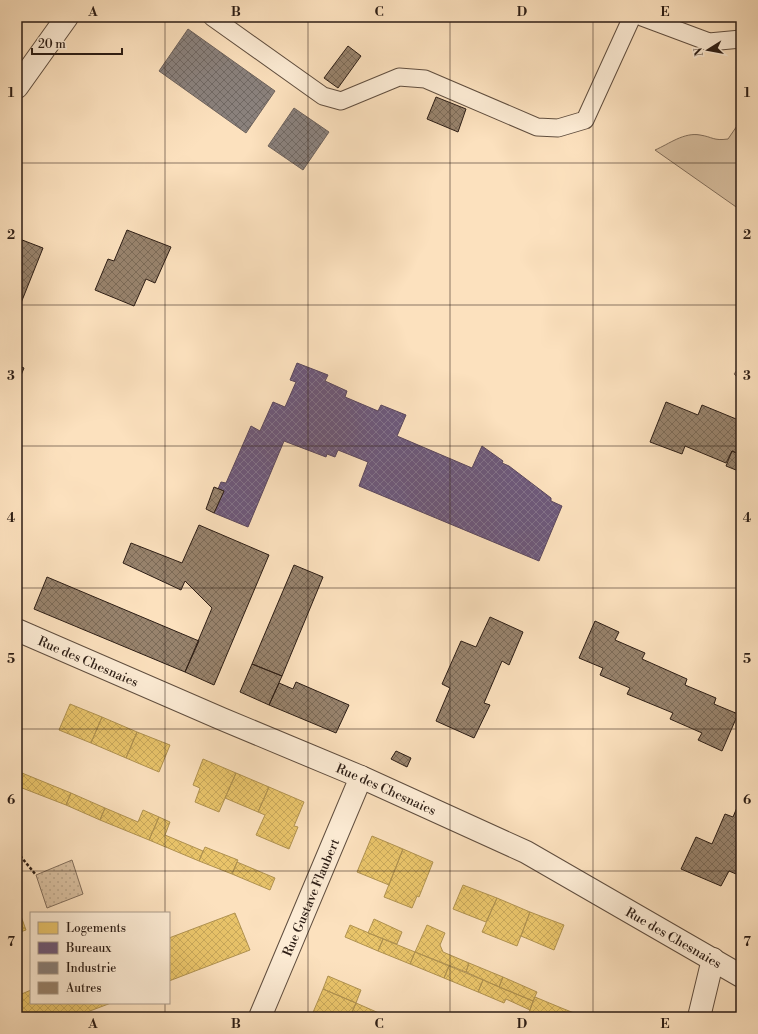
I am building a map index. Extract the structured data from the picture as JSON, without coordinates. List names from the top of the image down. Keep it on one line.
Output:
{"streets":{"street":["Rue des Chesnaies","Rue Gustave Flaubert"]},"crossings":[["Rue des Chesnaies","Rue Gustave Flaubert"]],"legend":["Logements","Bureaux","Industrie","Autres"],"scale_bar":"20 m","north":"left","grid":{"columns":["A","B","C","D","E"],"rows":["1","2","3","4","5","6","7"]}}
